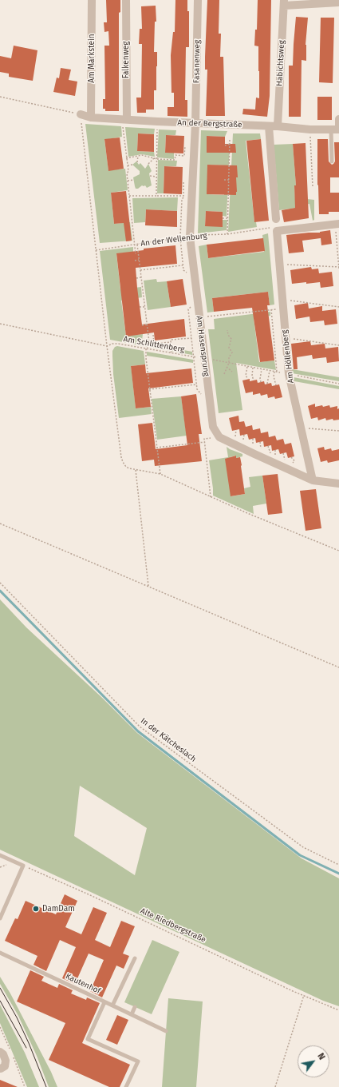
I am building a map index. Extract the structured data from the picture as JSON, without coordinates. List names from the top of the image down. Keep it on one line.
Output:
{"streets":{"street":["Am Markstein","Falkenweg","Fasanenweg","Habichtsweg","An der Bergstraße","Am Hasensprung","Am Höllenberg"],"lane":["Kautenhof"],"path":["An der Wellenburg","Am Schlittenberg","In der Kätcheslach","Alte Riedbergstraße"]},"crossings":[["Am Markstein","An der Bergstraße"],["Falkenweg","An der Bergstraße"],["Fasanenweg","An der Bergstraße"],["Fasanenweg","Am Hasensprung"],["Habichtsweg","An der Bergstraße"],["An der Bergstraße","Am Hasensprung"],["An der Wellenburg","Am Hasensprung"],["An der Wellenburg","Am Höllenberg"],["Am Schlittenberg","Am Hasensprung"],["Am Hasensprung","Am Höllenberg"]],"places":["DamDam"],"north":"top right"}
